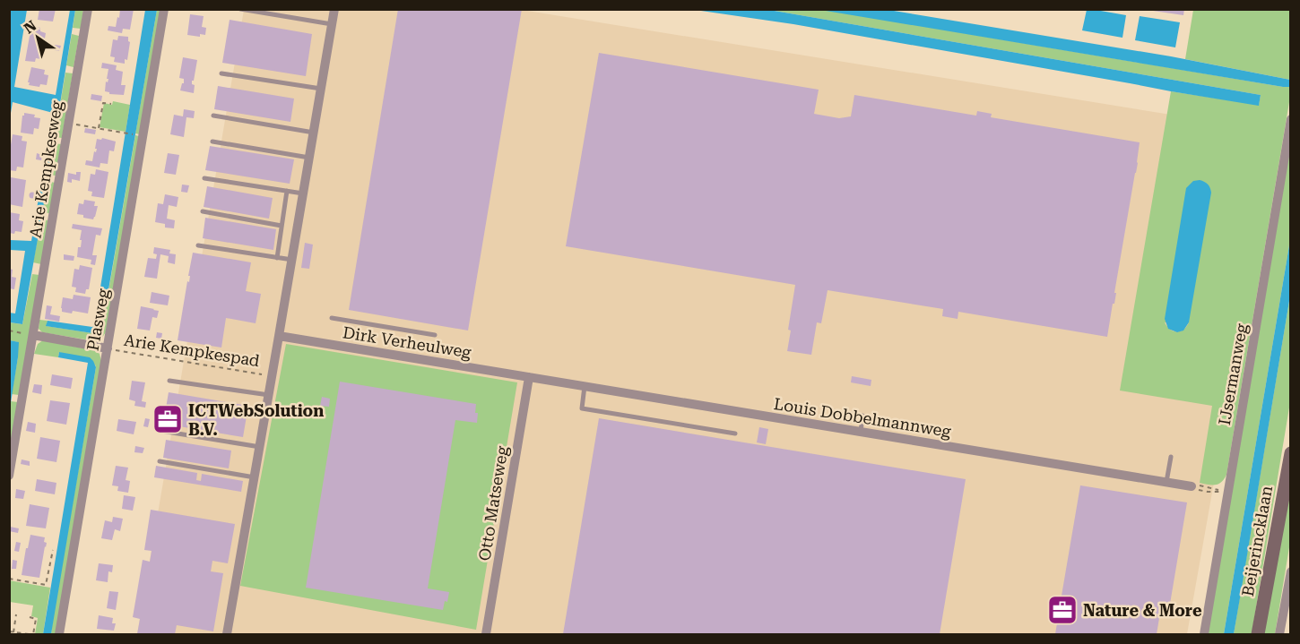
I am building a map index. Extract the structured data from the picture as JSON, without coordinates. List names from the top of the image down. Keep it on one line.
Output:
{"streets":{"main road":["Beijerincklaan"],"street":["Arie Kempkesweg","Plasweg","Dirk Verheulweg","IJsermanweg","Louis Dobbelmannweg","Otto Matseweg"],"path":["Arie Kempkespad"]},"crossings":[["Plasweg","Arie Kempkespad"],["Dirk Verheulweg","Louis Dobbelmannweg"],["Dirk Verheulweg","Otto Matseweg"],["Louis Dobbelmannweg","Otto Matseweg"]],"places":{"office":["ICTWebSolution B.V.","Nature & More"]},"north":"top left"}
